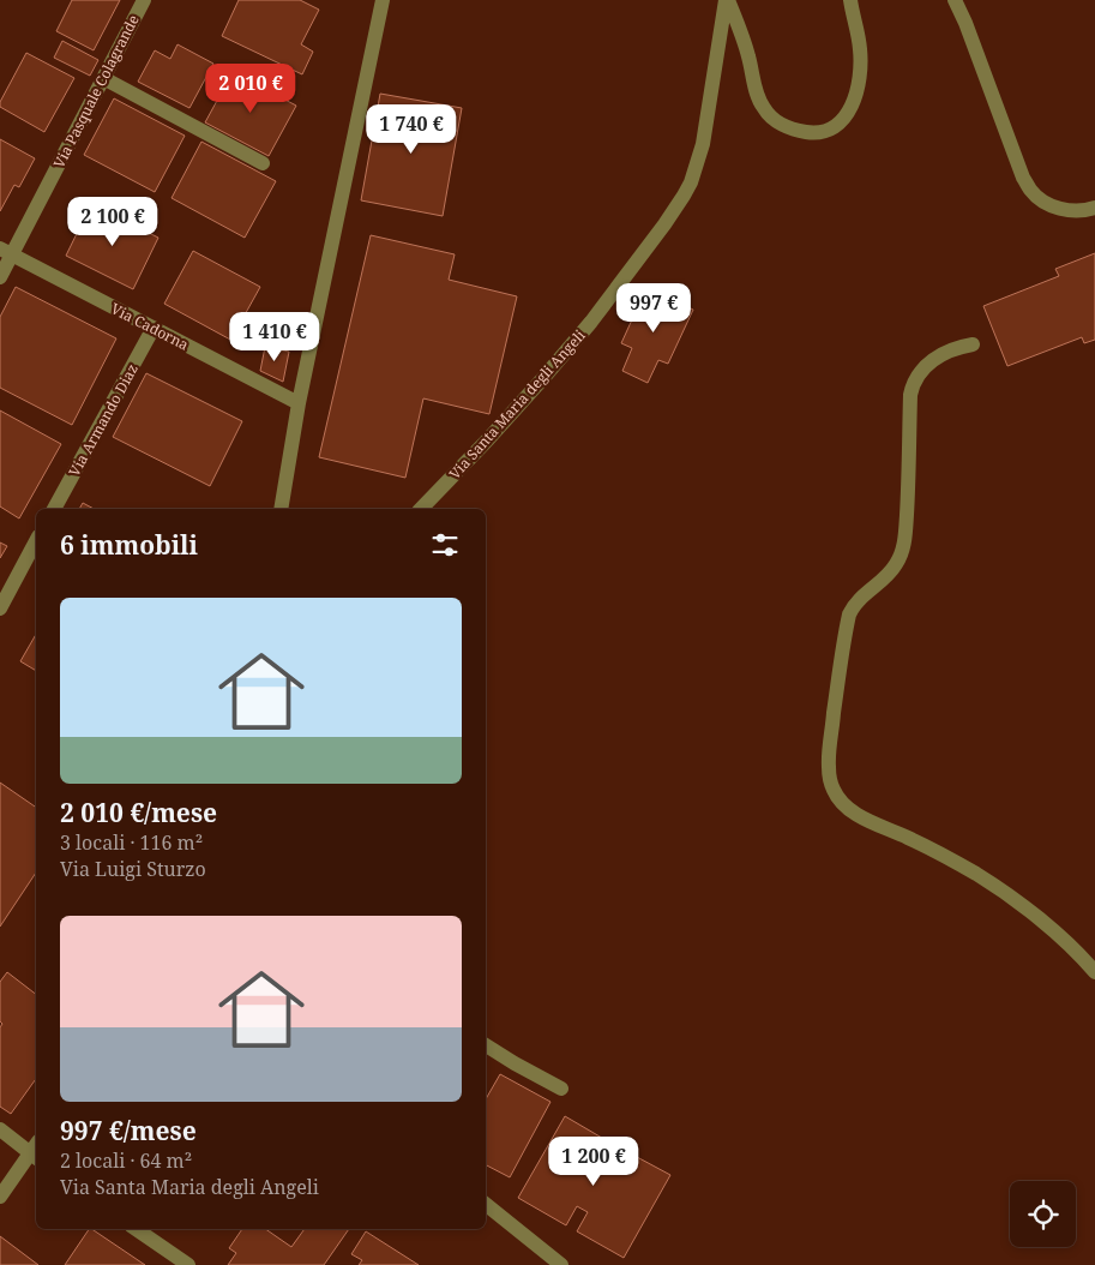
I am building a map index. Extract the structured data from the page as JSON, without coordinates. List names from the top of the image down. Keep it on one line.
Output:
{"streets":{"street":["Via Pasquale Colagrande","Via Cadorna","Via Santa Maria degli Angeli","Via Armando Diaz"]},"crossings":[["Via Pasquale Colagrande","Via Cadorna"],["Via Cadorna","Via Armando Diaz"]],"page":{"price":["2 010 €","1 740 €","2 100 €","997 €","1 410 €","1 200 €"],"heading":"6 immobili","list":[{"name":"2 010 €/mese","note":"3 locali · 116 m² · Via Luigi Sturzo"},{"name":"997 €/mese","note":"2 locali · 64 m² · Via Santa Maria degli Angeli"}]}}
